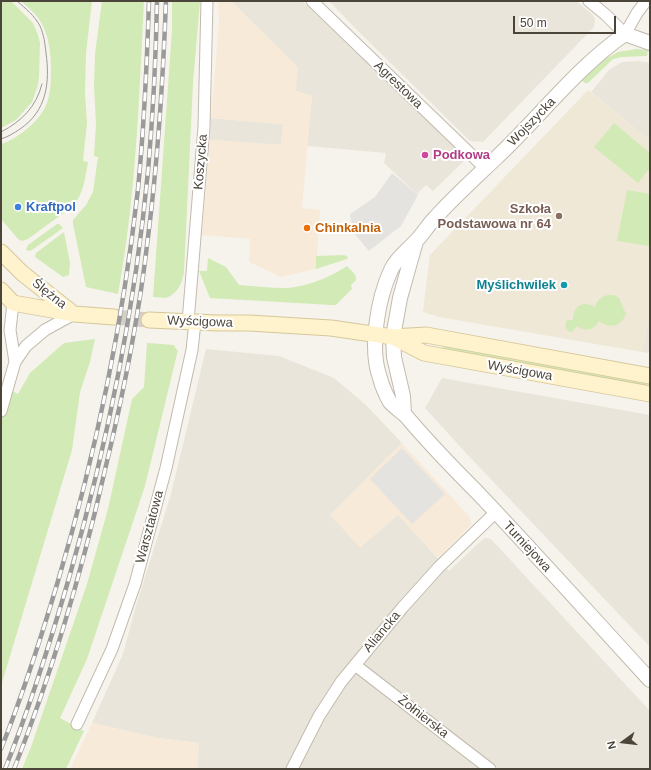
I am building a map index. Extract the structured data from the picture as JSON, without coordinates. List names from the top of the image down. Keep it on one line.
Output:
{"streets":{"main road":["Ślężna","Wyścigowa"],"street":["Agrestowa","Wojszycka","Koszycka","Warsztatowa","Turniejowa","Aliancka","Żołnierska"]},"crossings":[["Agrestowa","Wojszycka"],["Wojszycka","Wyścigowa"],["Wojszycka","Turniejowa"],["Koszycka","Wyścigowa"],["Koszycka","Warsztatowa"],["Wyścigowa","Warsztatowa"],["Wyścigowa","Turniejowa"],["Turniejowa","Aliancka"],["Aliancka","Żołnierska"]],"places":["Podkowa","Kraftpol","Szkoła Podstawowa nr 64","Chinkalnia","Myślichwilek"],"scale_bar":"50 m","north":"left"}
